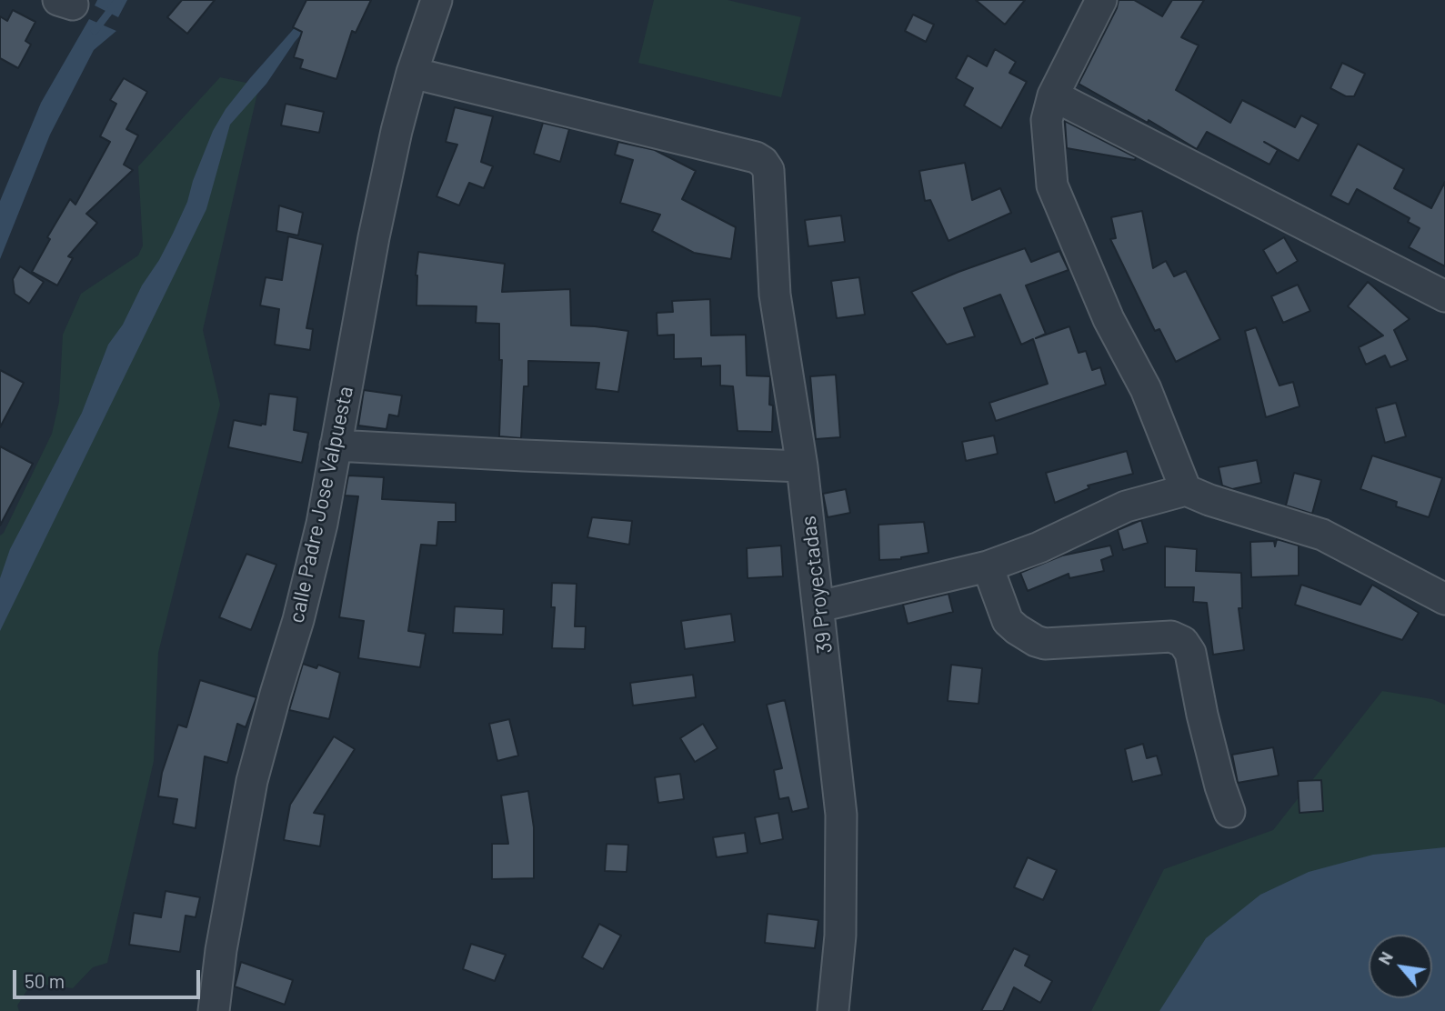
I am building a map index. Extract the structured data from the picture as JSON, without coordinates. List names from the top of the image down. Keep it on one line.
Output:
{"streets":{"street":["calle Padre Jose Valpuesta","39 Proyectadas"]},"crossings":[["calle Padre Jose Valpuesta","39 Proyectadas"]],"scale_bar":"50 m","north":"top left"}
